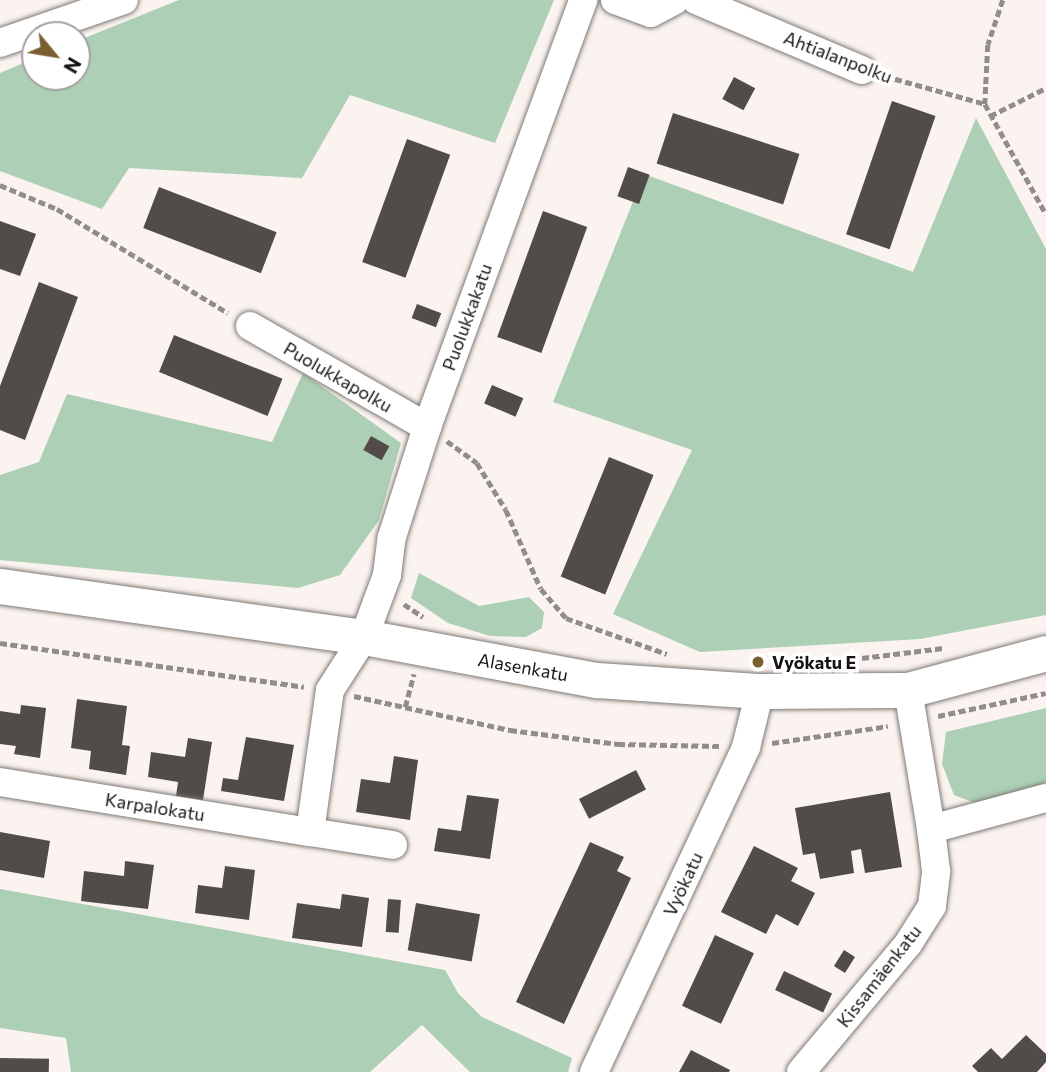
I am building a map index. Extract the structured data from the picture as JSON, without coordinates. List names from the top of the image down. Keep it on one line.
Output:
{"streets":{"street":["Ahtialanpolku","Puolukkakatu","Puolukkapolku","Alasenkatu","Karpalokatu","Vyökatu","Kissamäenkatu"]},"crossings":[["Puolukkakatu","Puolukkapolku"],["Puolukkakatu","Alasenkatu"],["Alasenkatu","Vyökatu"],["Alasenkatu","Kissamäenkatu"]],"places":["Vyökatu E"],"north":"bottom right"}
